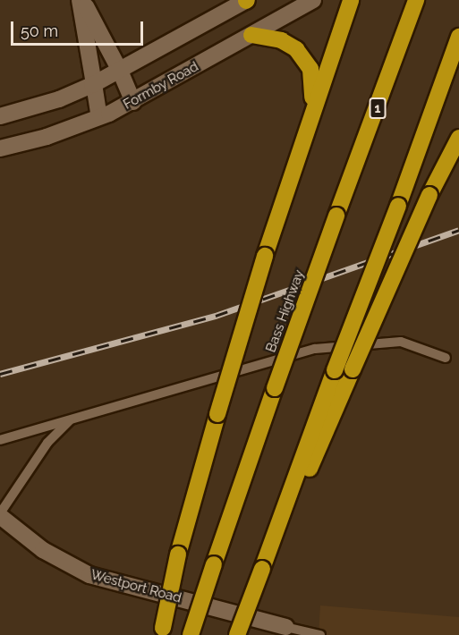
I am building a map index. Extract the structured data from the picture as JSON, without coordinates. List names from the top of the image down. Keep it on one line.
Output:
{"streets":{"highway":["1","Bass Highway"],"main road":["Formby Road","Westport Road"]},"scale_bar":"50 m"}
